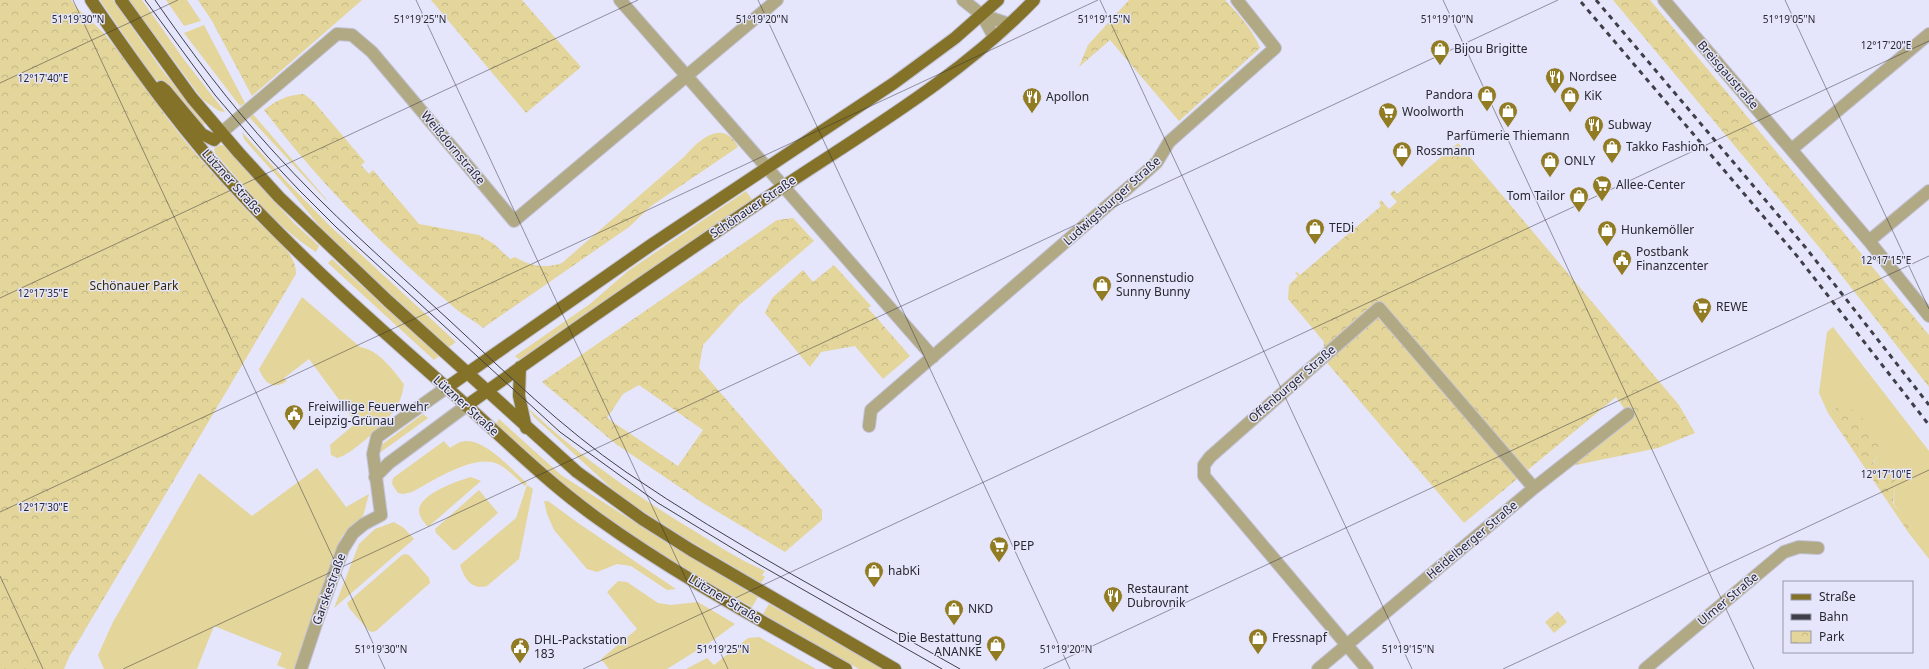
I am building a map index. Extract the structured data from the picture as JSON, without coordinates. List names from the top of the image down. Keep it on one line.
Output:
{"streets":{"main road":["Lützner Straße","Schönauer Straße"],"street":["Breisgaustraße","Weißdornstraße","Ludwigsburger Straße","Offenburger Straße","Heidelberger Straße","Garskestraße","Ulmer Straße"]},"crossings":[["Weißdornstraße","Lützner Straße"],["Lützner Straße","Schönauer Straße"],["Lützner Straße","Garskestraße"],["Schönauer Straße","Garskestraße"],["Offenburger Straße","Heidelberger Straße"]],"parks":["Schönauer Park"],"places":{"shop":["Bijou Brigitte","Pandora","KiK","Parfümerie Thiemann","Takko Fashion","Rossmann","ONLY","Tom Tailor","TEDi","Hunkemöller","Sonnenstudio Sunny Bunny","habKi","NKD","Fressnapf","Die Bestattung ANANKE"],"restaurant":["Nordsee","Apollon","Subway","Restaurant Dubrovnik"],"supermarket":["Woolworth","Allee-Center","REWE","PEP"],"public building":["Postbank Finanzcenter","Freiwillige Feuerwehr Leipzig-Grünau","DHL-Packstation 183"]},"legend":["Straße","Bahn","Park"],"coordinates":["51°19'30\"N","51°19'25\"N","51°19'20\"N","51°19'15\"N","51°19'10\"N","51°19'05\"N","12°17'20\"E","12°17'40\"E","12°17'15\"E","12°17'35\"E","12°17'10\"E","12°17'30\"E"]}
